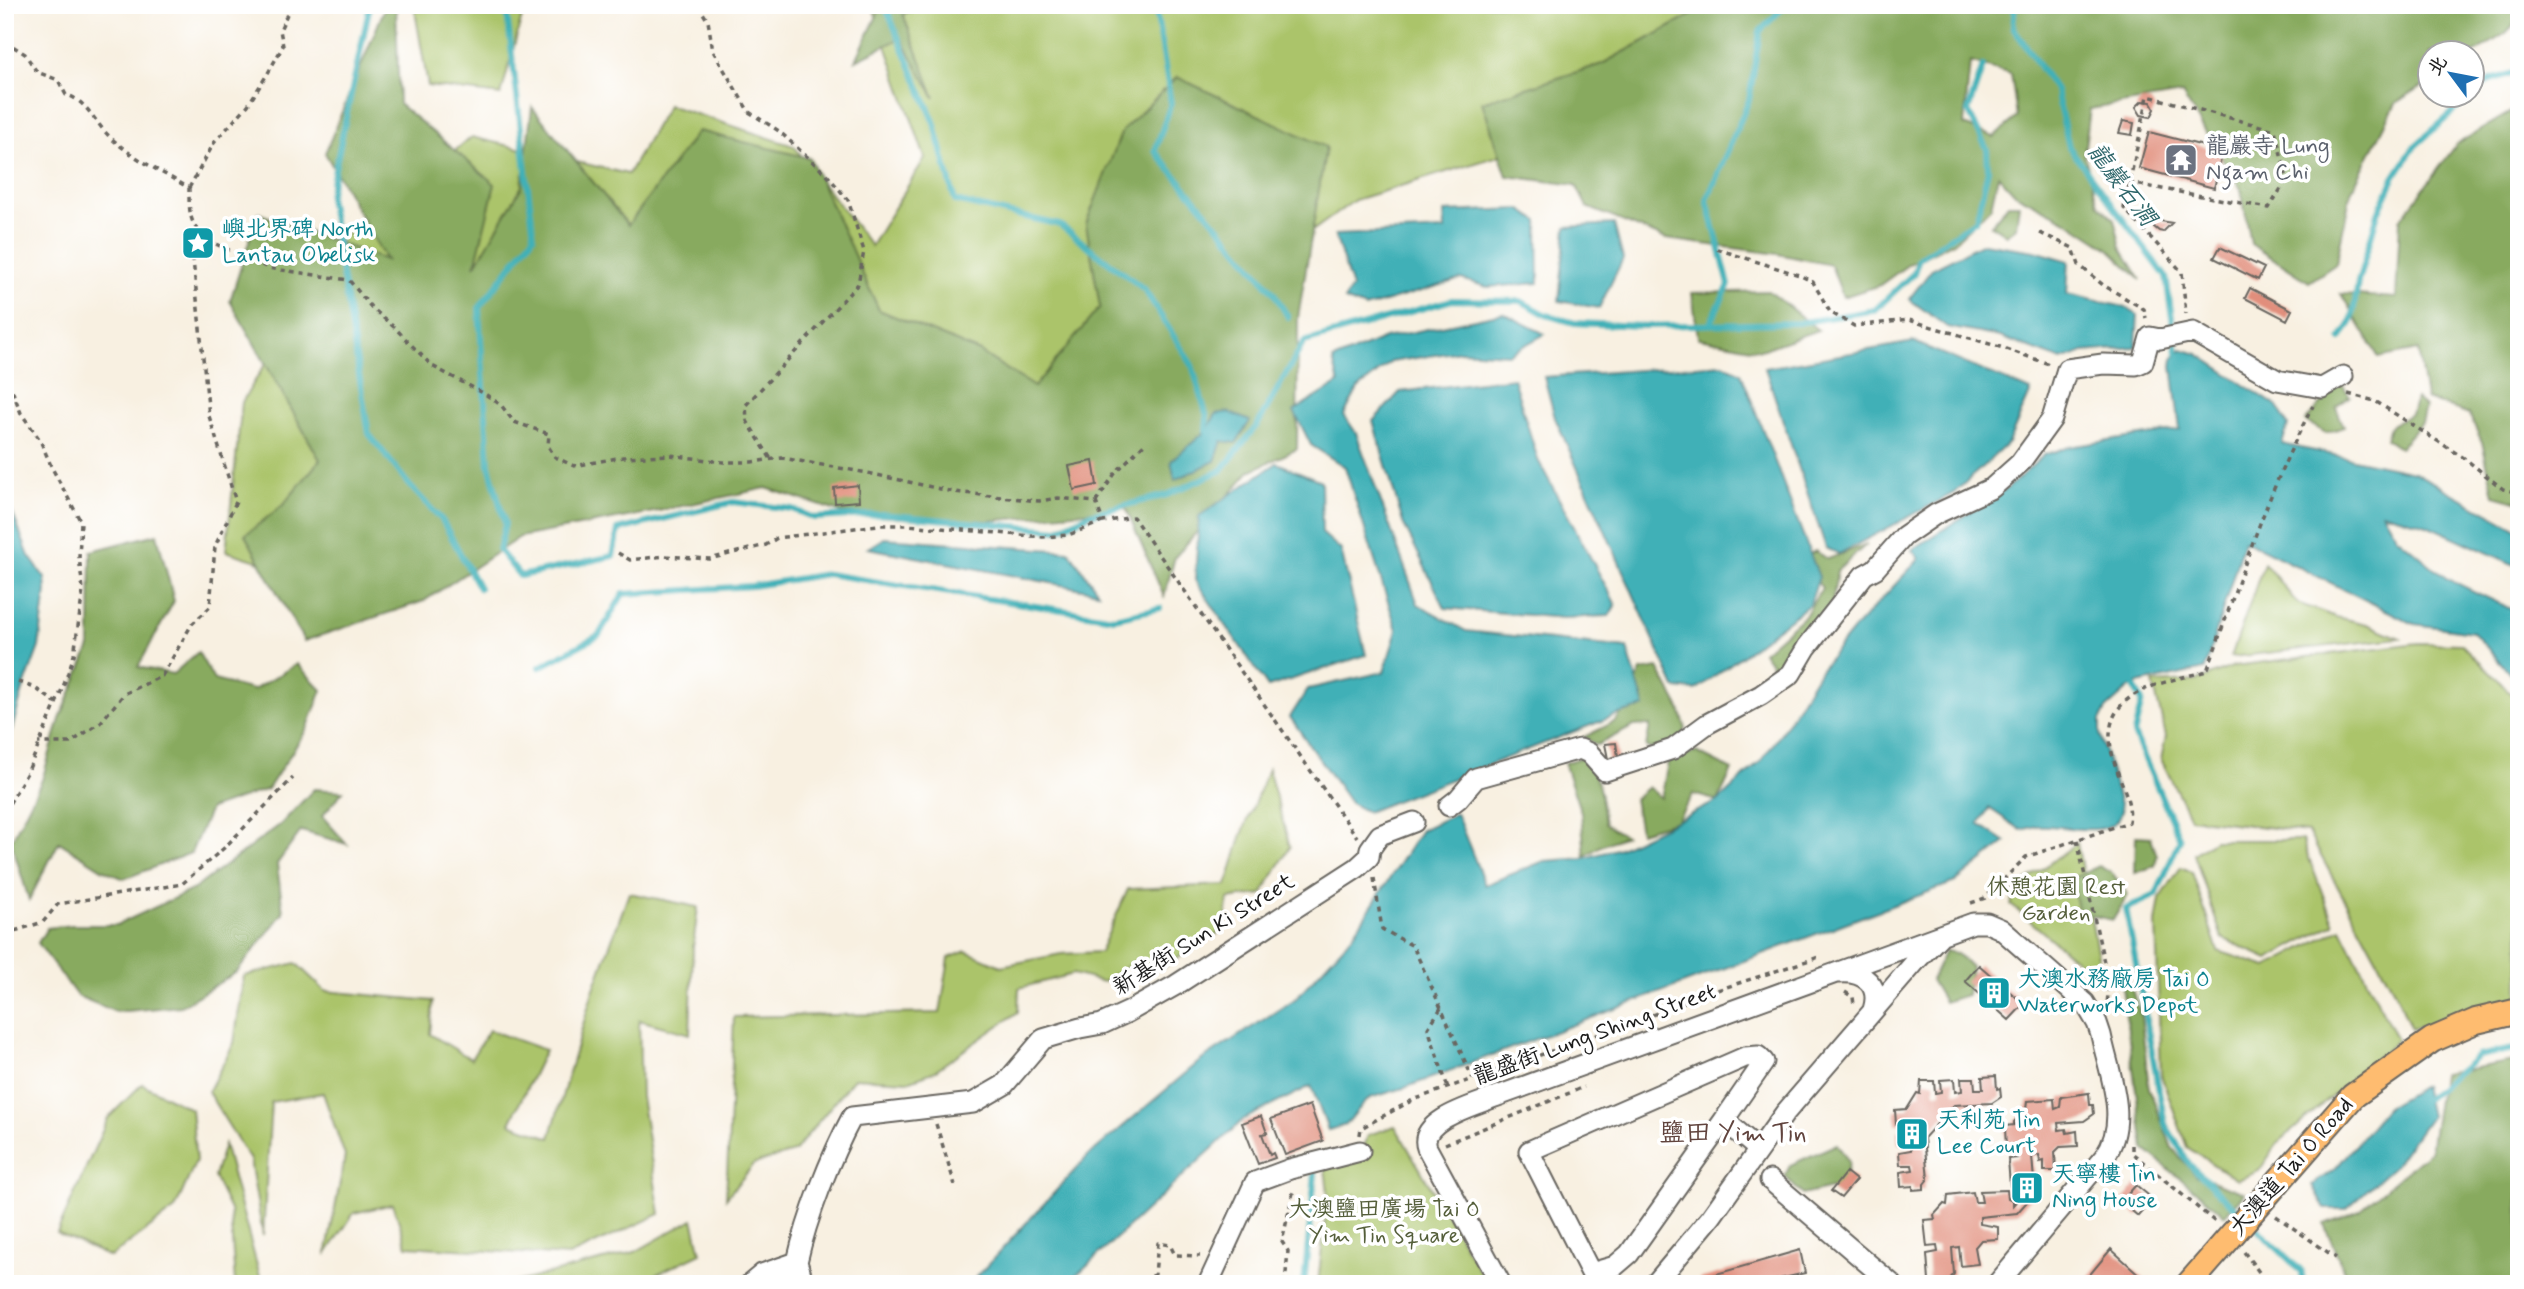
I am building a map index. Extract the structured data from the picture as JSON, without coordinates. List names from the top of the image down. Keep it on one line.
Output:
{"streets":{"main road":["大澳道 Tai O Road"],"street":["新基街 Sun Ki Street","龍盛街 Lung Shing Street"]},"districts":["鹽田 Yim Tin"],"water":["龍巖石澗"],"parks":["休憩花園 Rest Garden","大澳鹽田廣場 Tai O Yim Tin Square"],"places":{"temple":["龍巖寺 Lung Ngam Chi"],"place":["嶼北界碑 North Lantau Obelisk"],"building":["大澳水務廠房 Tai O Waterworks Depot","天利苑 Tin Lee Court","天寧樓 Tin Ning House"]},"north":"top left"}
